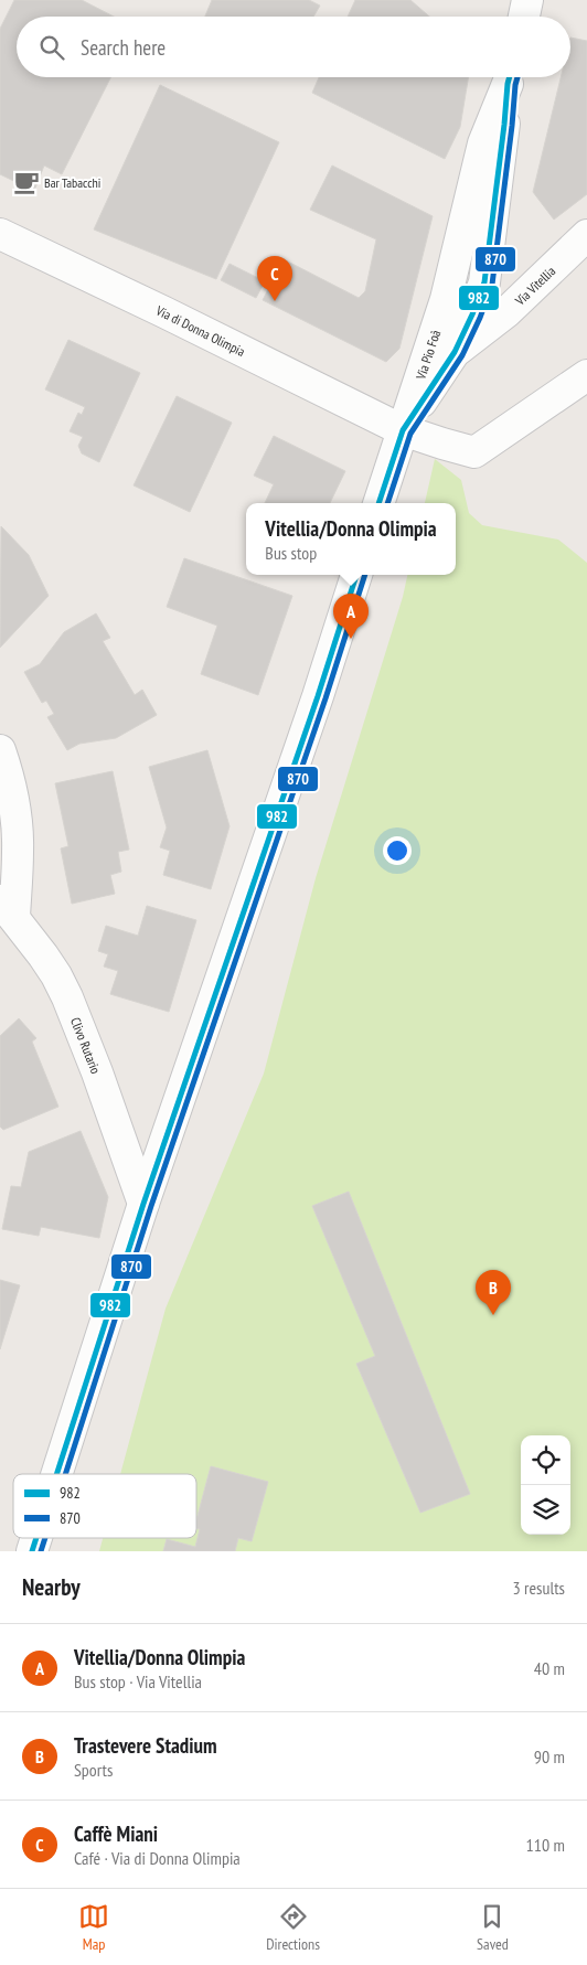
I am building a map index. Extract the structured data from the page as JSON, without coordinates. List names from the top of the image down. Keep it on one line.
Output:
{"streets":{"street":["Via Vitellia","Via di Donna Olimpia","Via Pio Foà","Clivo Rutario"]},"crossings":[["Via Vitellia","Via Pio Foà"],["Via di Donna Olimpia","Via Pio Foà"]],"places":{"cafe":["Bar Tabacchi"]},"lines":["transit line 982","transit line 870"],"legend":["982","870"],"page":{"search":"Search here","pins":["C","A","B"],"popup":["Vitellia/Donna Olimpia","Bus stop"],"heading":["Nearby","3 results"],"list":[{"mark":"A","name":"Vitellia/Donna Olimpia","note":"Bus stop · Via Vitellia","value":"40 m"},{"mark":"B","name":"Trastevere Stadium","note":"Sports","value":"90 m"},{"mark":"C","name":"Caffè Miani","note":"Café · Via di Donna Olimpia","value":"110 m"}],"nav":["Map","Directions","Saved"]}}
